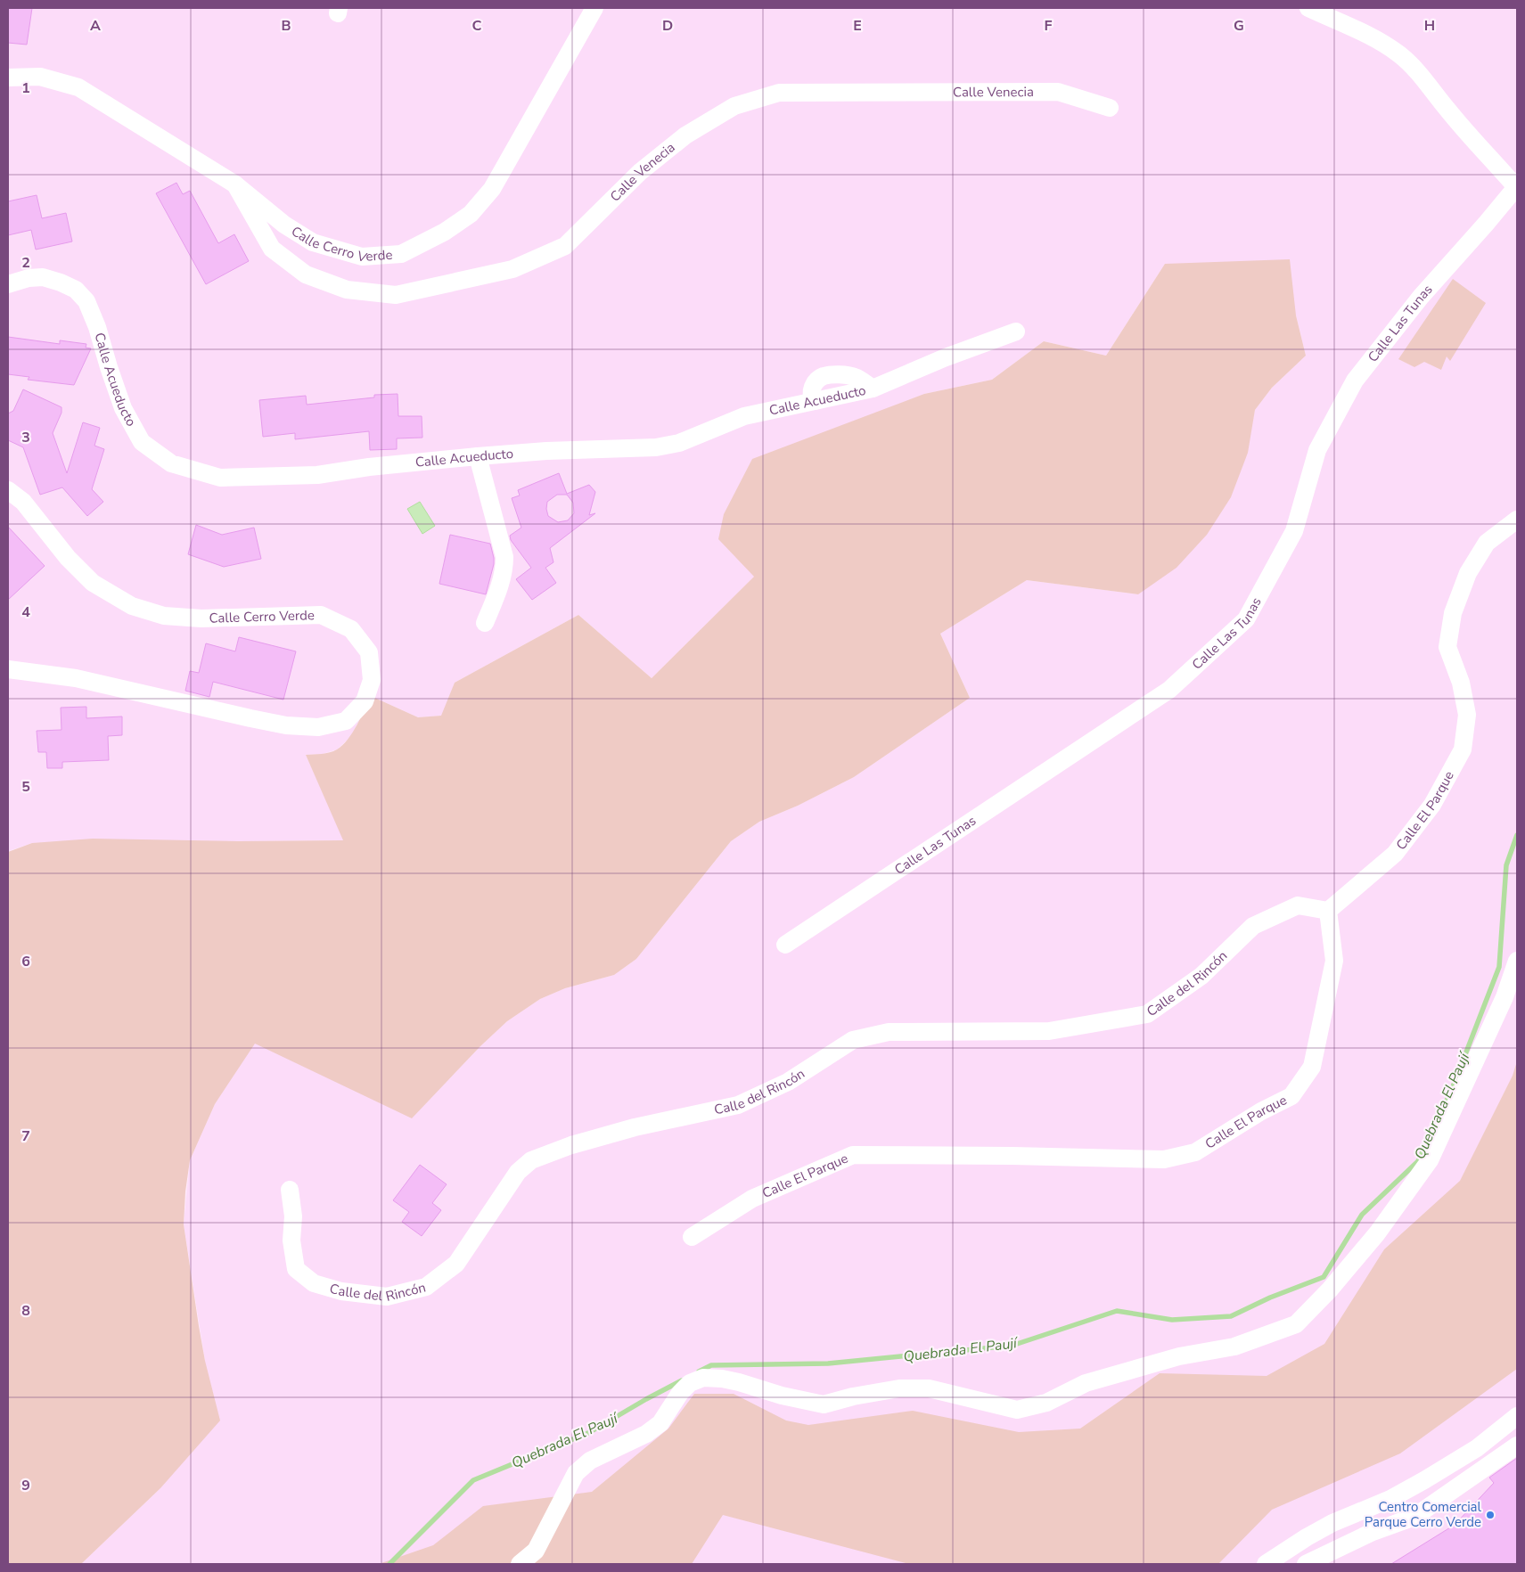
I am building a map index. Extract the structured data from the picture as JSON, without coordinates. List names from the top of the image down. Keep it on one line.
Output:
{"streets":{"street":["Calle Venecia","Calle Cerro Verde","Calle Las Tunas","Calle Acueducto","Calle El Parque","Calle del Rincón"]},"crossings":[["Calle Venecia","Calle Cerro Verde"],["Calle El Parque","Calle del Rincón"]],"water":["Quebrada El Paují"],"places":["Centro Comercial Parque Cerro Verde"],"grid":{"columns":["A","B","C","D","E","F","G","H"],"rows":["1","2","3","4","5","6","7","8","9"]}}
